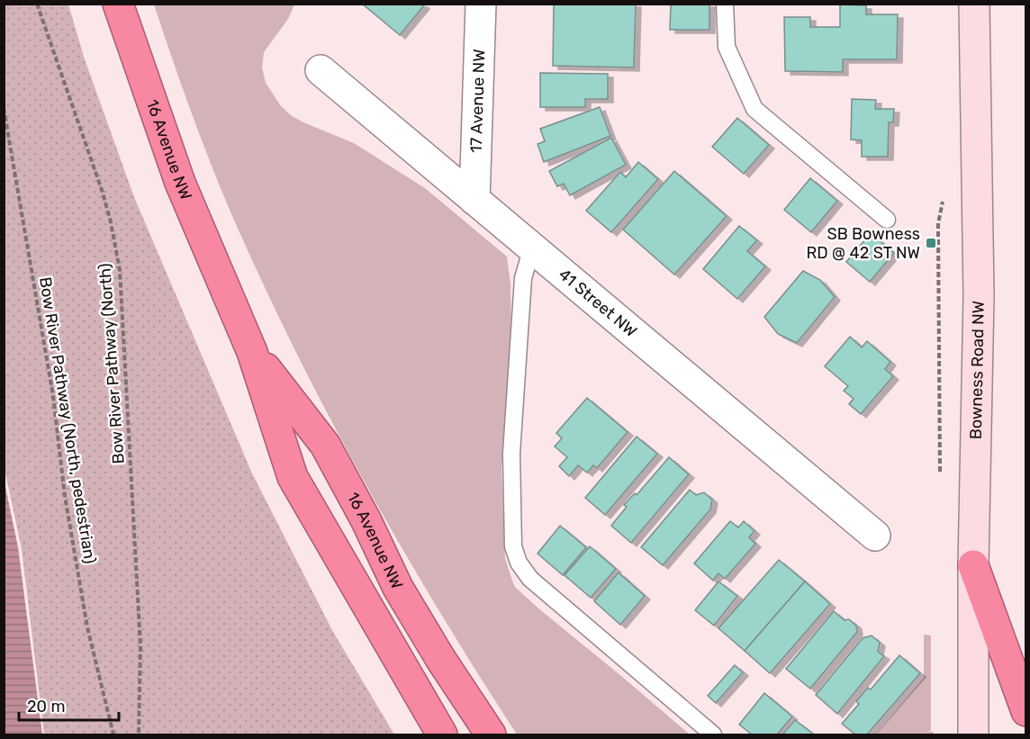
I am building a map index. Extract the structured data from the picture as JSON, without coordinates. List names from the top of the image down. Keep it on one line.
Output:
{"streets":{"highway":["16 Avenue NW"],"street":["17 Avenue NW","41 Street NW","Bowness Road NW"],"path":["Bow River Pathway (North)","Bow River Pathway (North, pedestrian)"]},"crossings":[["17 Avenue NW","41 Street NW"]],"places":{"transit":["SB Bowness RD @ 42 ST NW"]},"scale_bar":"20 m"}
